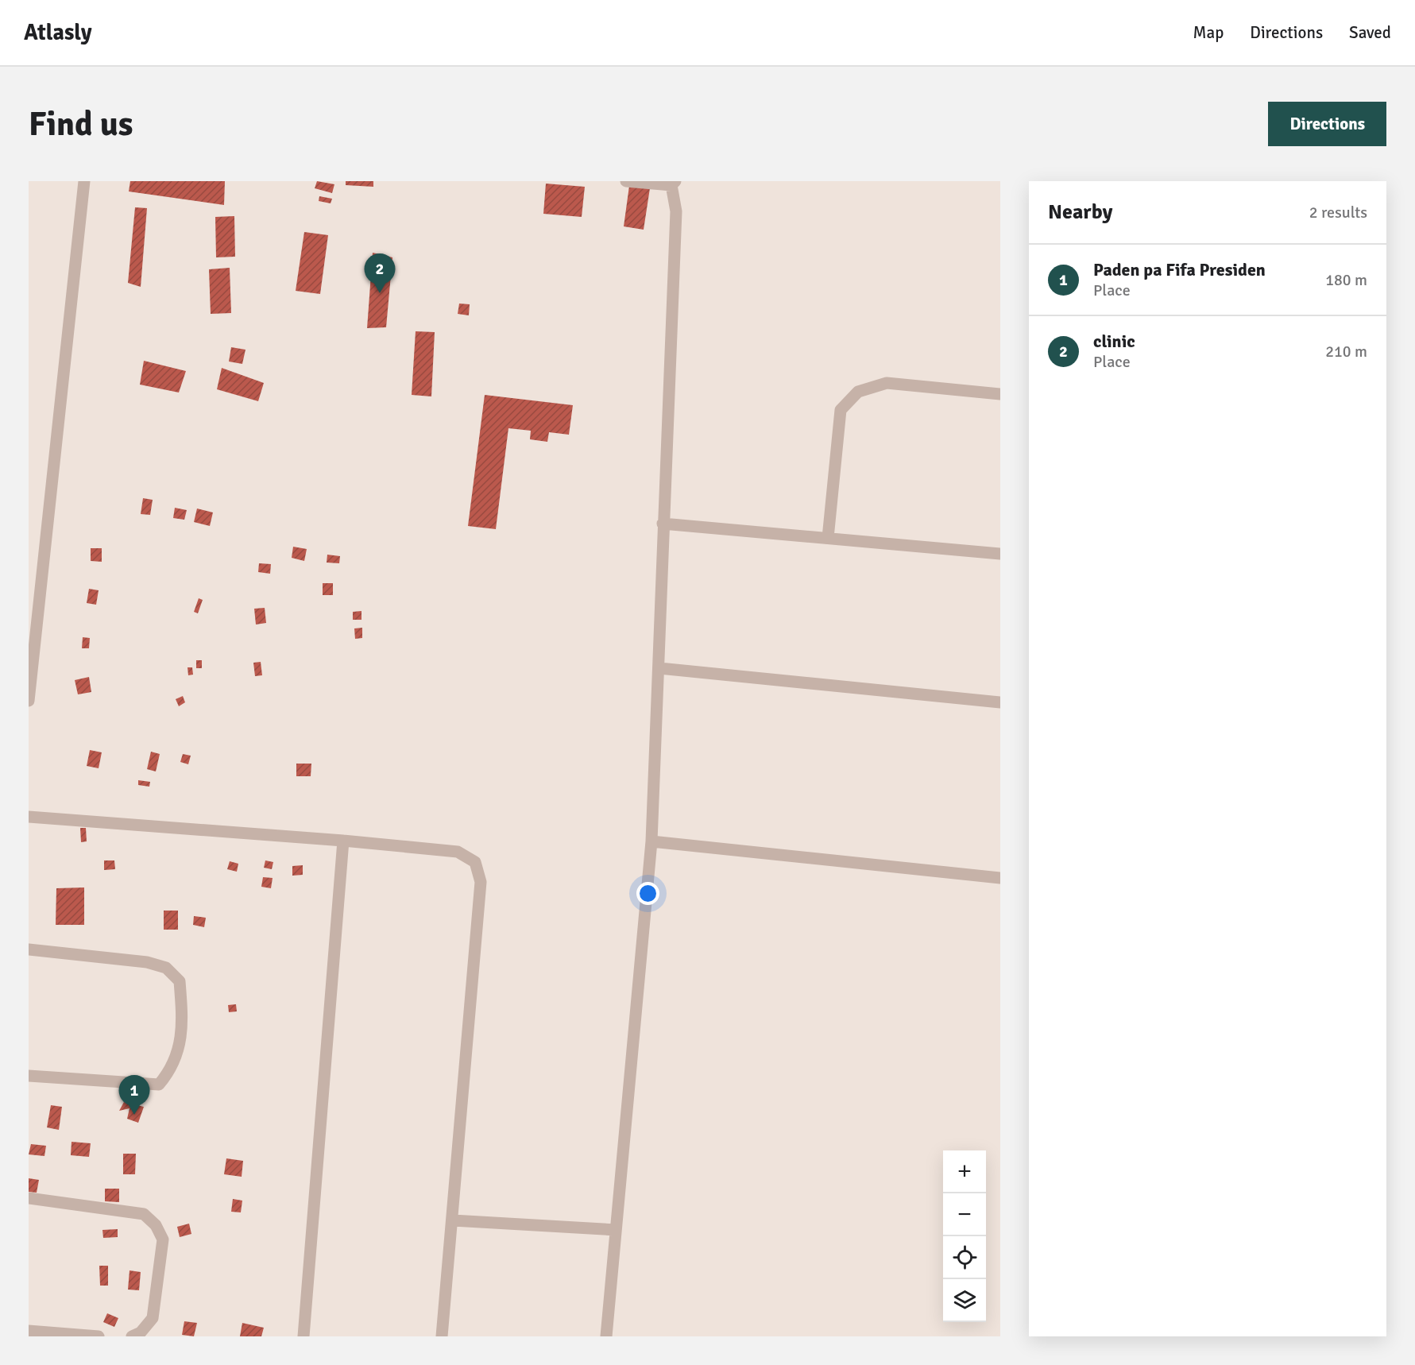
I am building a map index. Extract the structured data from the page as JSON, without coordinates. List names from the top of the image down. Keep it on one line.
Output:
{"page":{"header":"Atlasly","nav":["Map","Directions","Saved"],"buttons":"Directions","title":"Find us","heading":["Nearby","2 results"],"list":[{"mark":"1","name":"Paden pa Fifa Presiden","note":"Place","value":"180 m"},{"mark":"2","name":"clinic","note":"Place","value":"210 m"}],"pins":["2","1"],"map_buttons":["+","−"]}}
